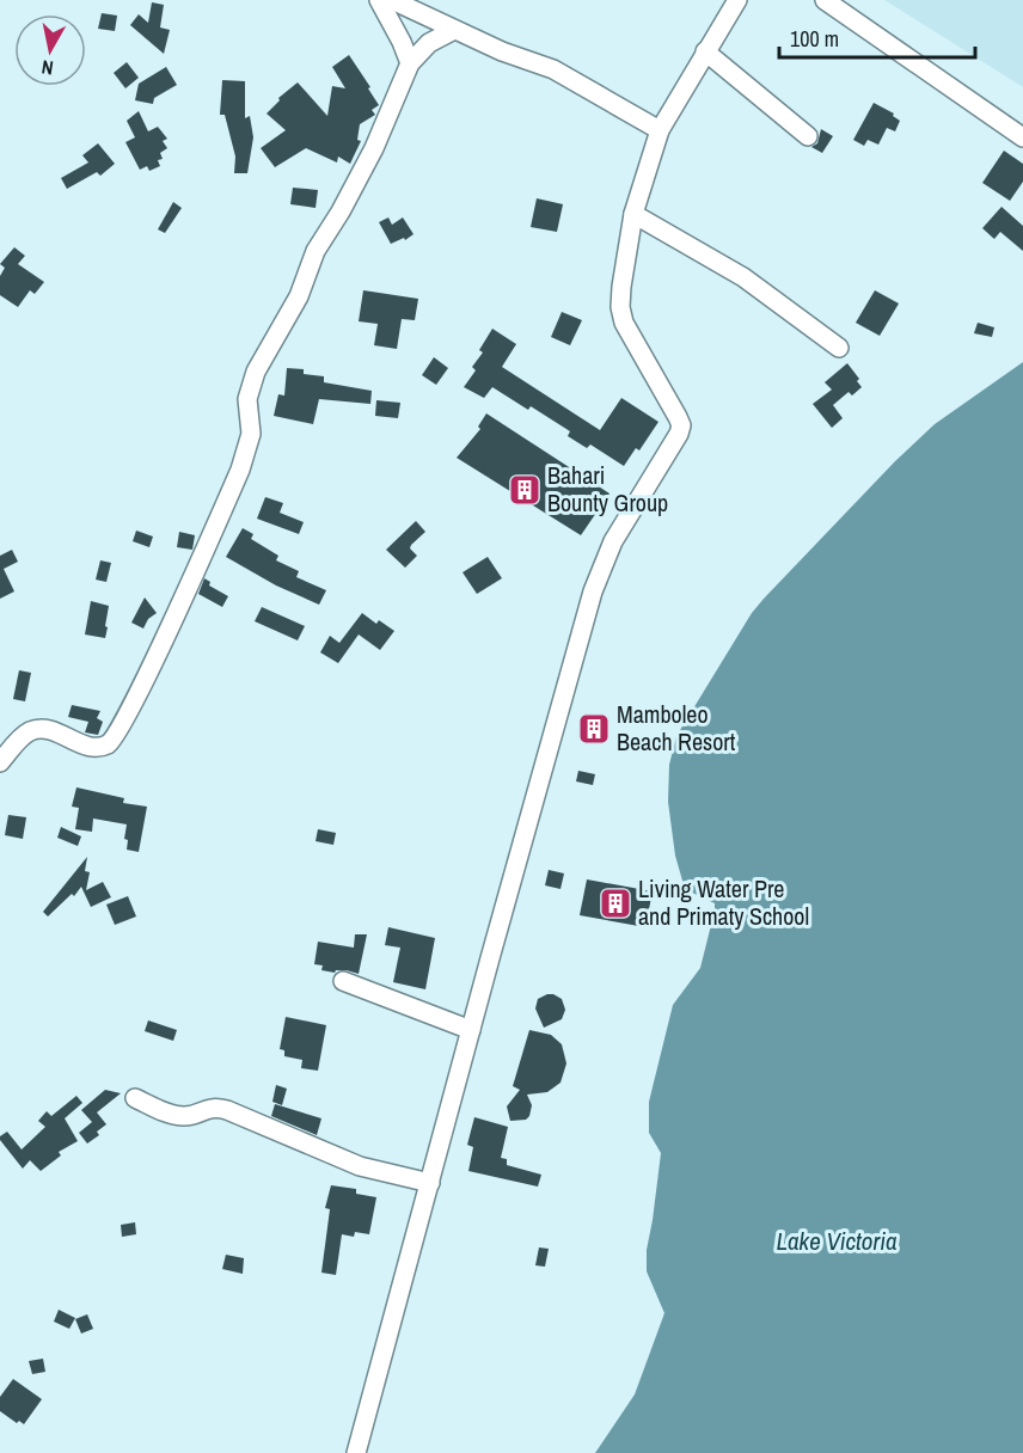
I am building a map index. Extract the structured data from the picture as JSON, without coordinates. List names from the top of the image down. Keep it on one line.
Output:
{"water":["Lake Victoria"],"places":{"building":["Bahari Bounty Group","Mamboleo Beach Resort","Living Water Pre and Primaty School"]},"scale_bar":"100 m","north":"bottom"}
